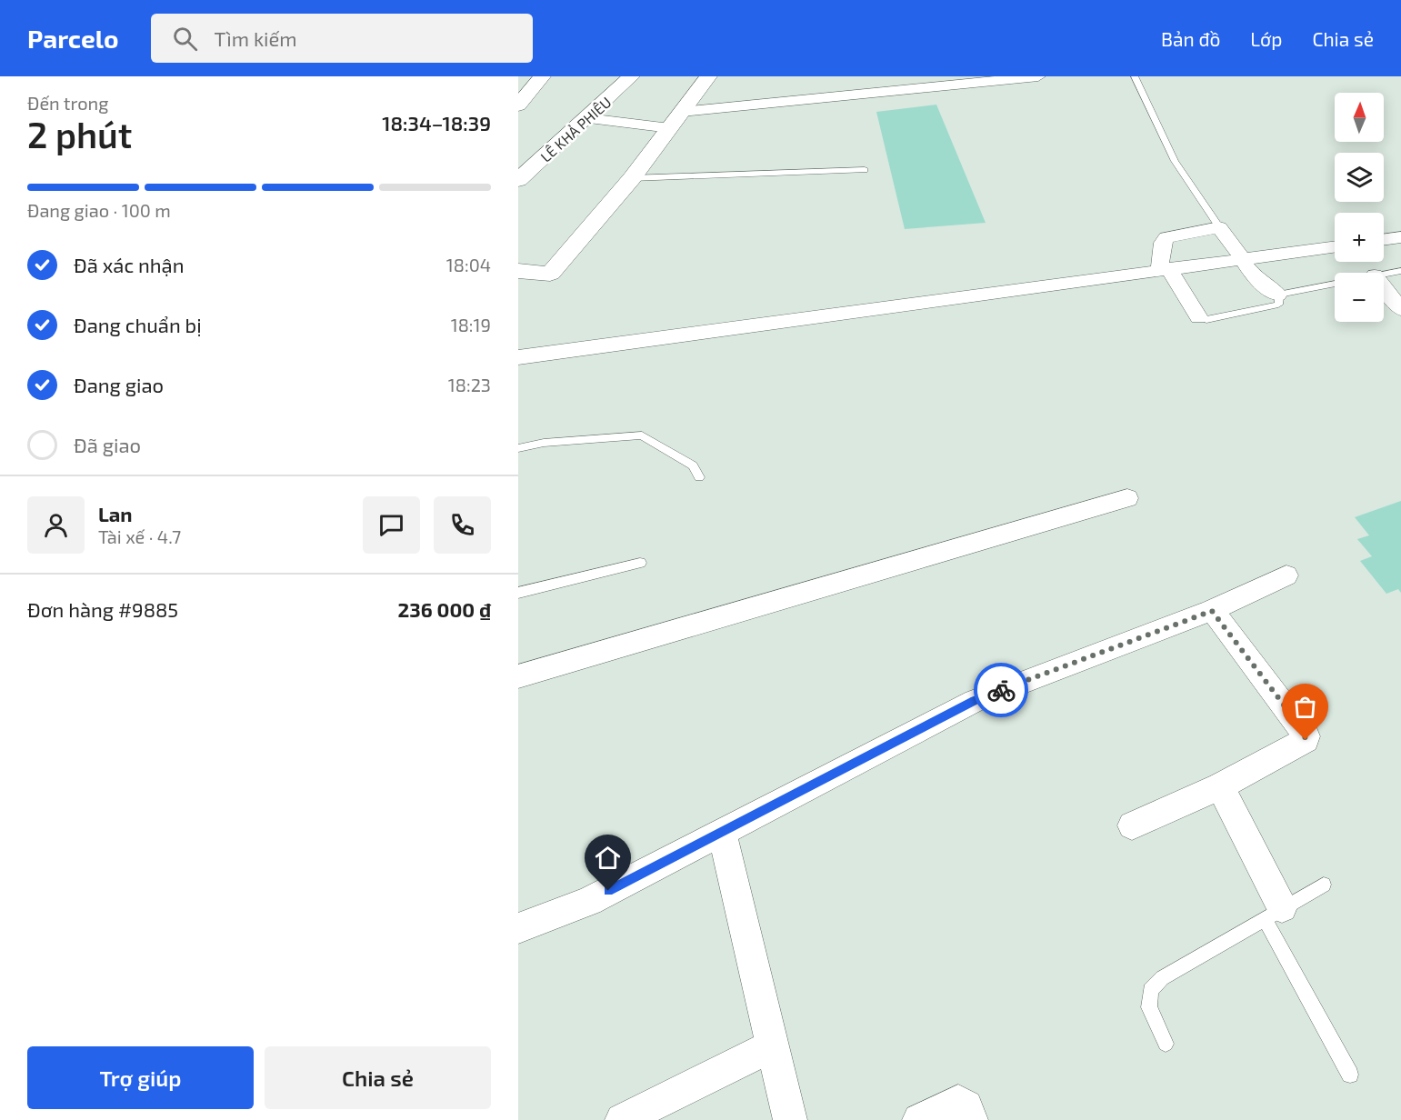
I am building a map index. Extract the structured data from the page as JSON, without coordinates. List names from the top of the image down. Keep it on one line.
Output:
{"streets":{"main road":["LÊ KHẢ PHIÊU"]},"north":"top","page":{"header":"Parcelo","search":"Tìm kiếm","nav":["Bản đồ","Lớp","Chia sẻ"],"heading":["2 phút","Đến trong","18:34–18:39"],"panel":["Lan","Tài xế · 4.7","Đơn hàng #9885","236 000 ₫"],"map_buttons":["+","−"],"bar":"Đang giao · 100 m","list":[["Đã xác nhận","18:04"],["Đang chuẩn bị","18:19"],["Đang giao","18:23"],"Đã giao"],"buttons":["Trợ giúp","Chia sẻ"]}}
